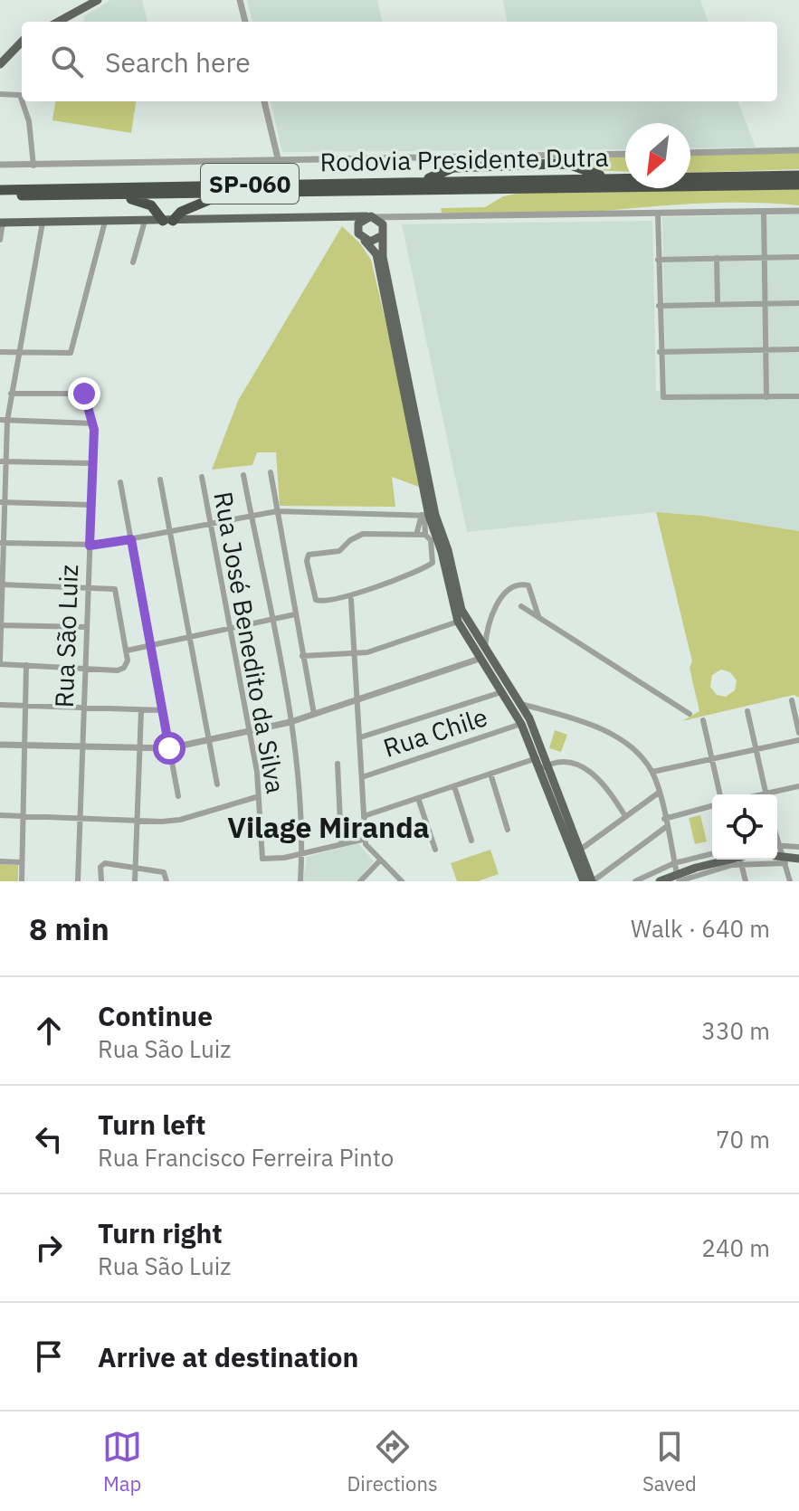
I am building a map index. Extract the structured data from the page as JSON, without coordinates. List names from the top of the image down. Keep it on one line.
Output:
{"streets":{"highway":["Rodovia Presidente Dutra","SP-060"],"street":["Rua São Luiz","Rua José Benedito da Silva","Rua Chile"]},"districts":["Vilage Miranda"],"north":"bottom left","page":{"search":"Search here","heading":["8 min","Walk · 640 m"],"list":[["Continue","Rua São Luiz","330 m"],["Turn left","Rua Francisco Ferreira Pinto","70 m"],["Turn right","Rua São Luiz","240 m"],"Arrive at destination"],"nav":["Map","Directions","Saved"]}}
